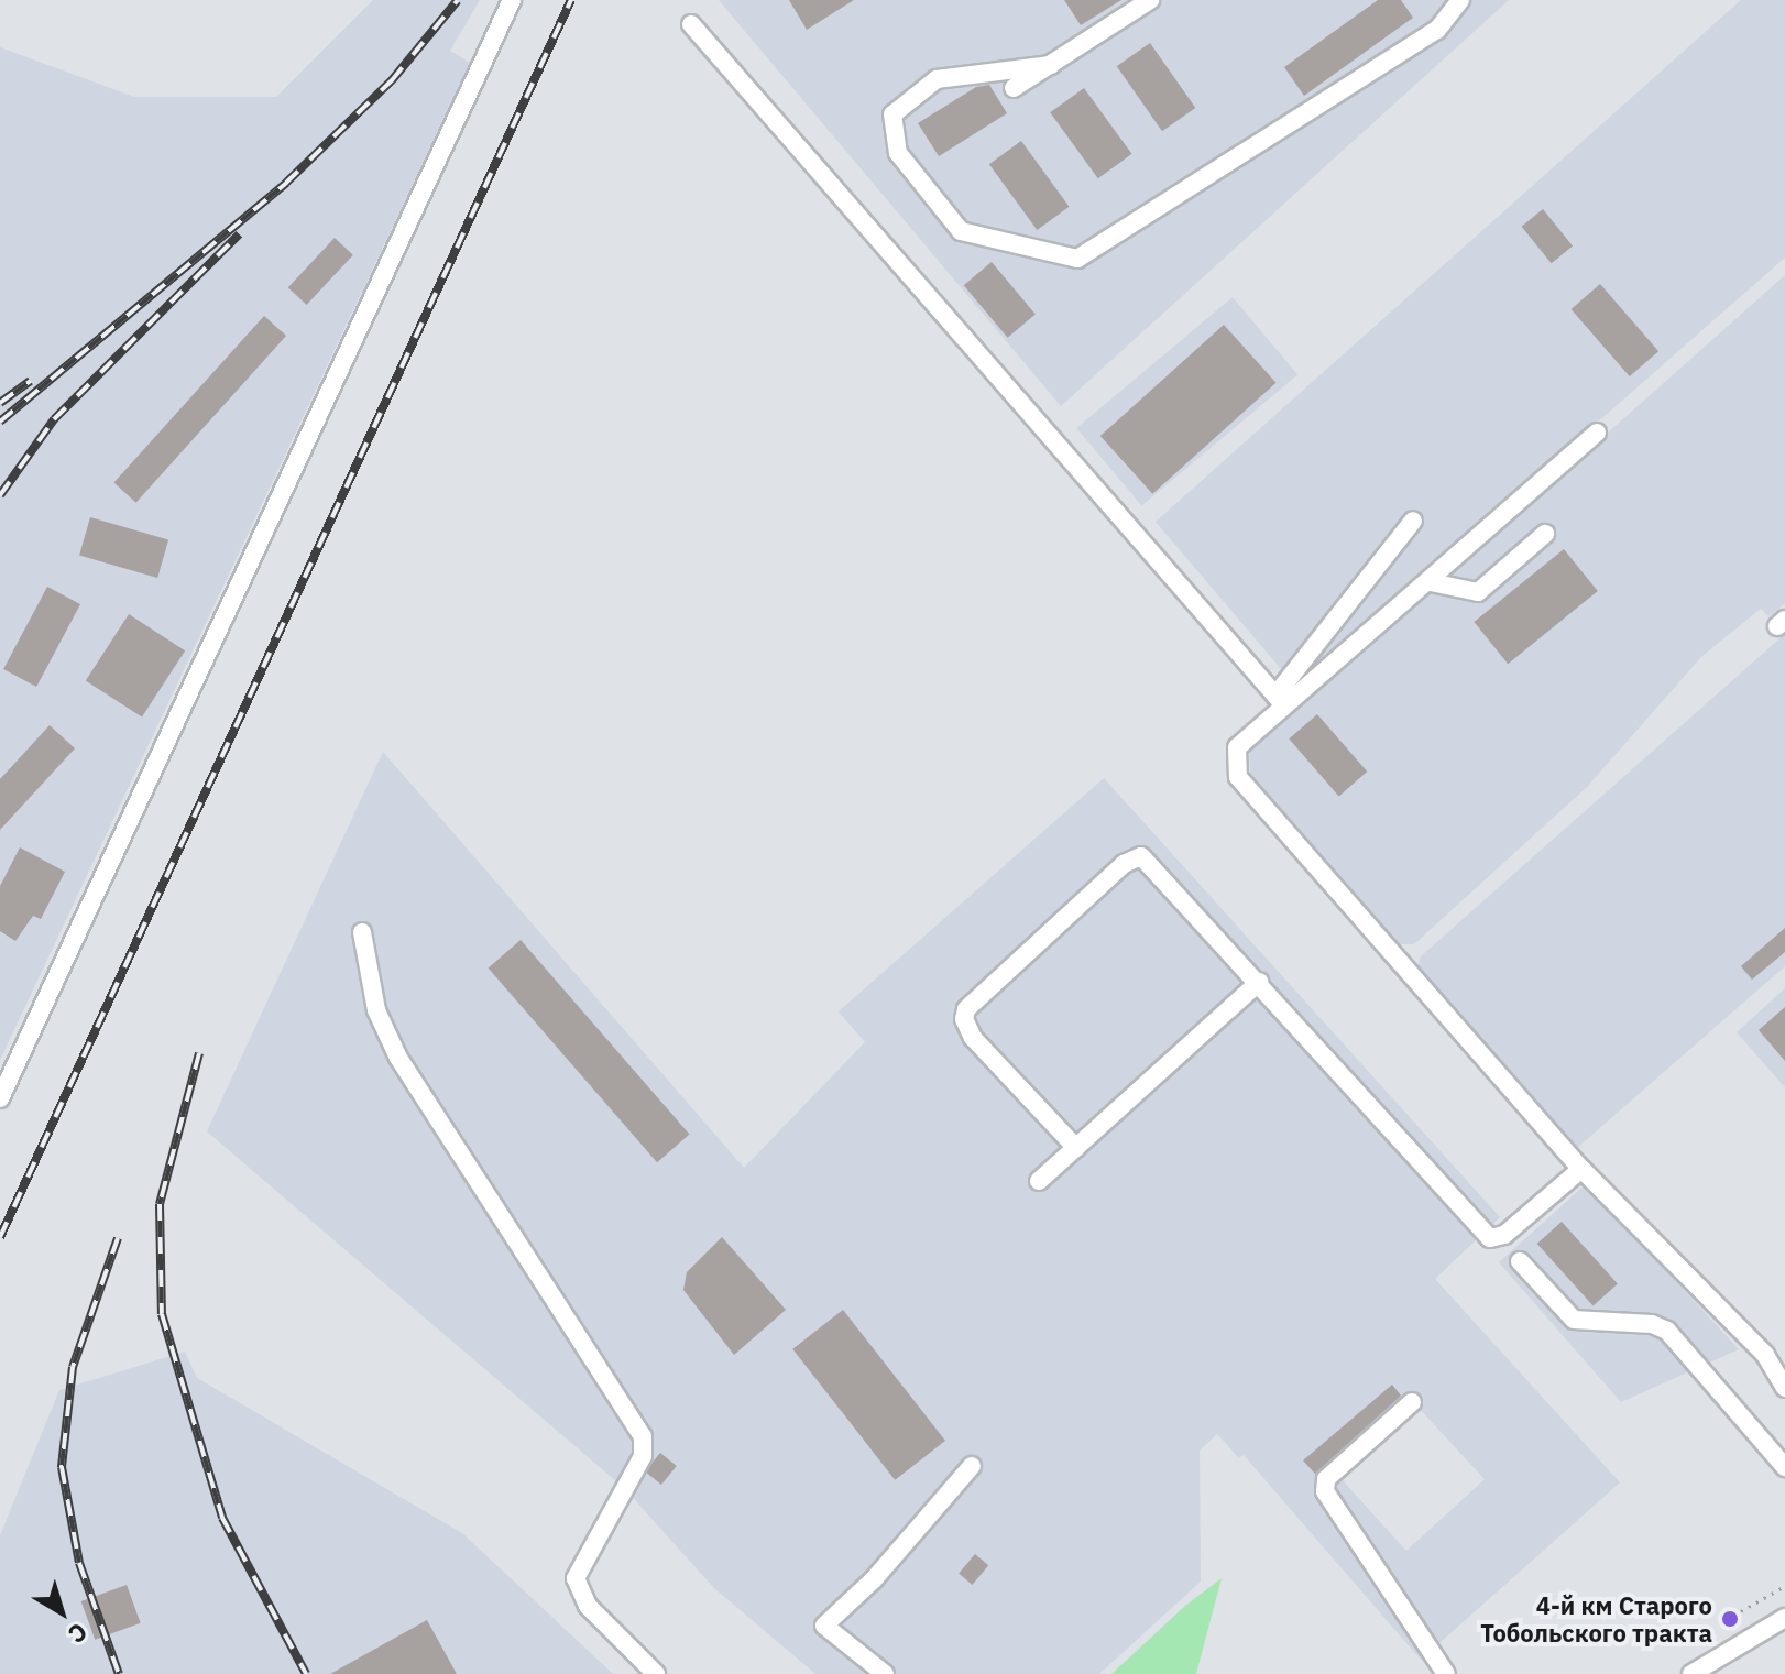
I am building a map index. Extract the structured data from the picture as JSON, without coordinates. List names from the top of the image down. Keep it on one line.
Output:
{"places":["4-й км Старого Тобольского тракта"],"north":"bottom right"}
